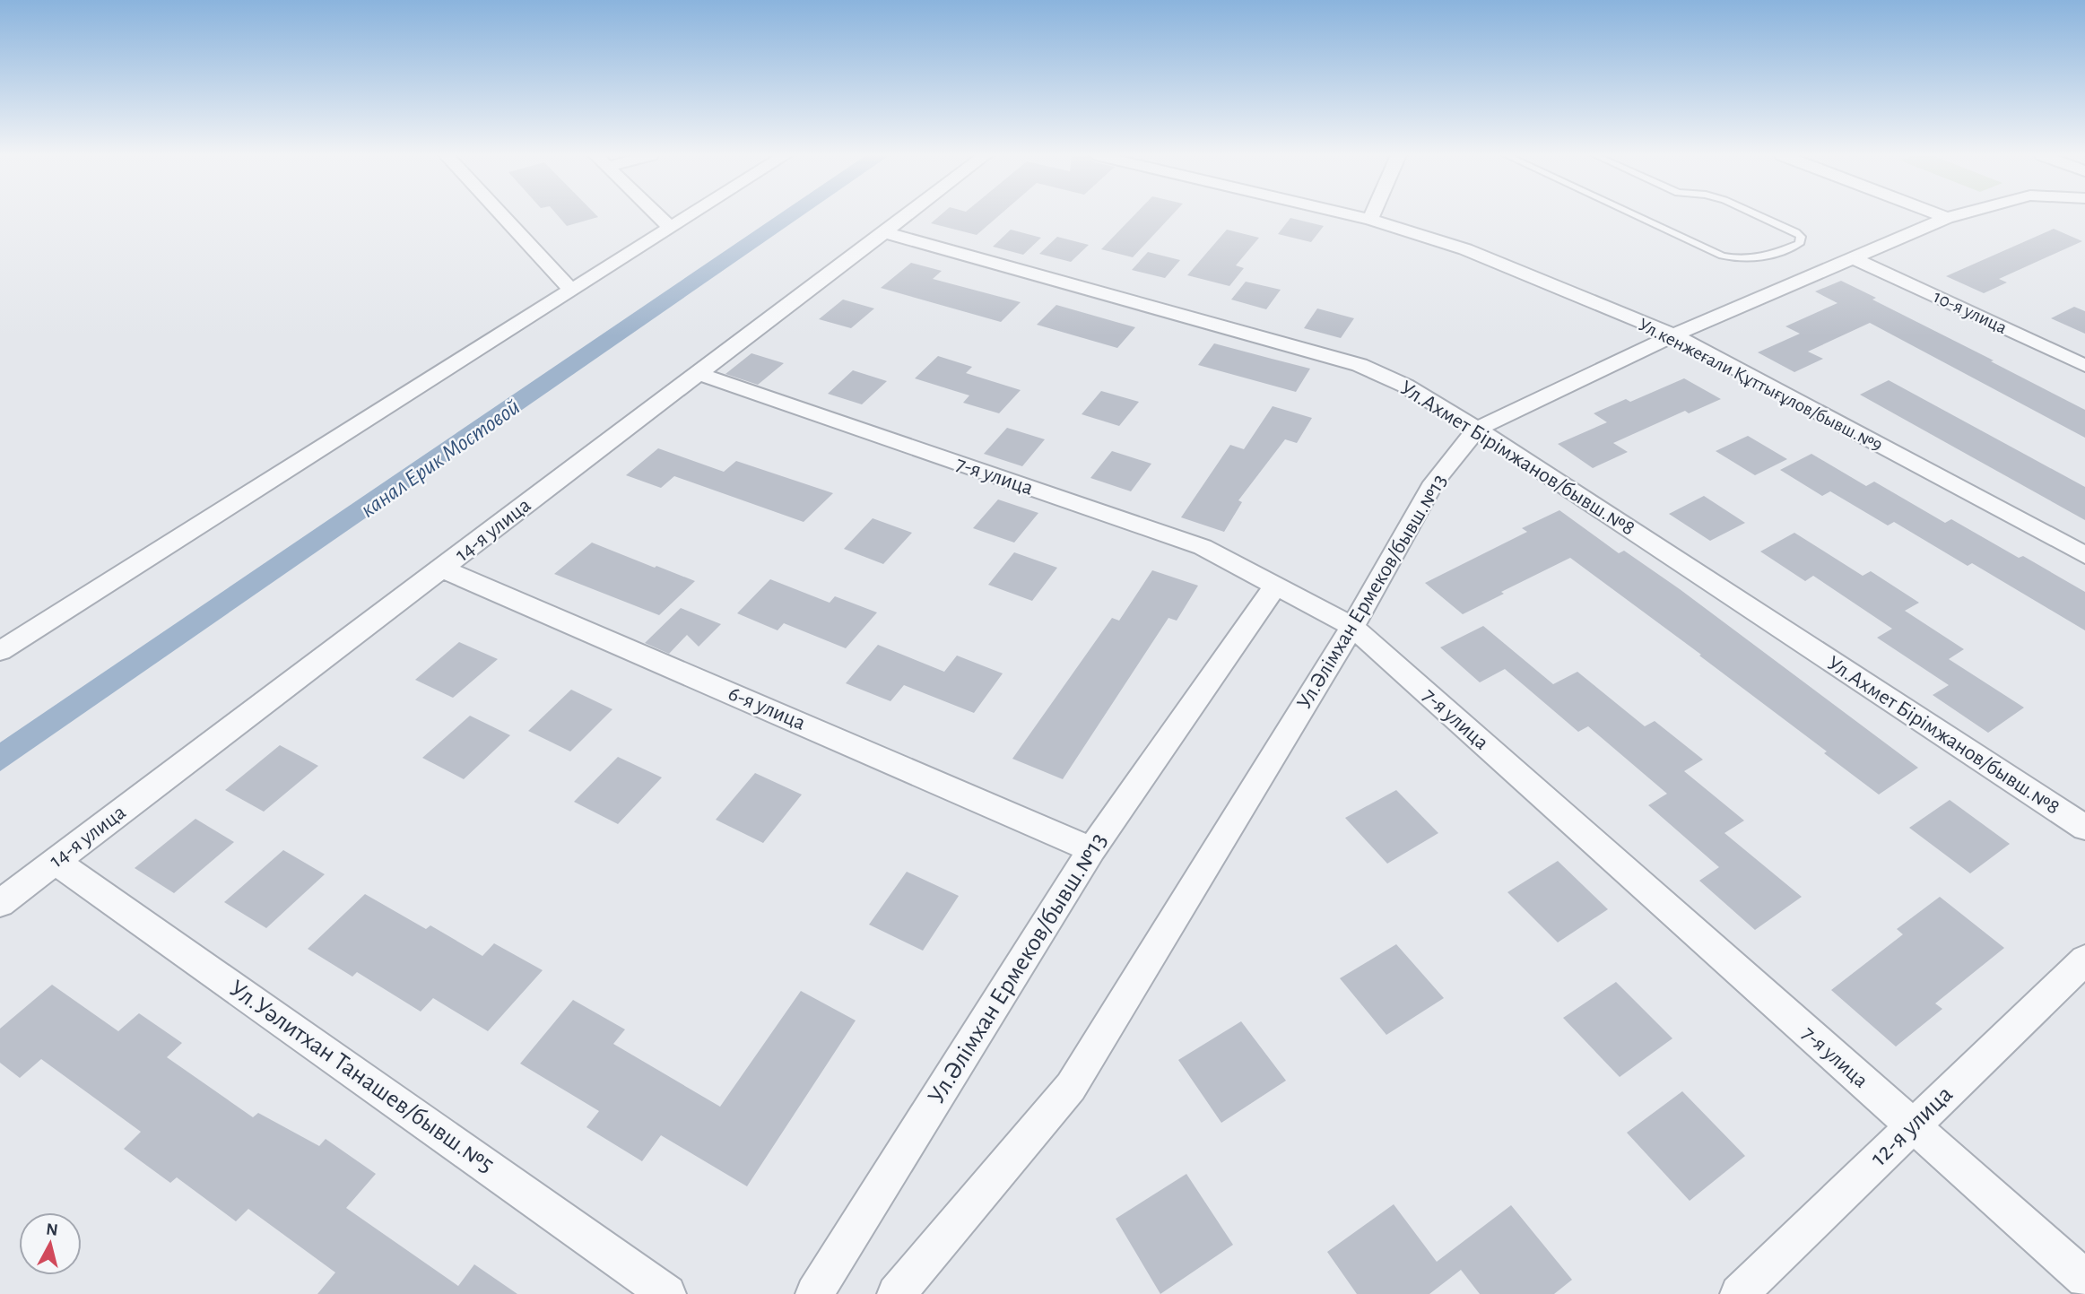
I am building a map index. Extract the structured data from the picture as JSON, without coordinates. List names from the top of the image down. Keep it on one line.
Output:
{"streets":{"street":["10-я улица","Ул.кенжеғали Құттығұлов/бывш.№9","Ул.Ахмет Бірімжанов/бывш.№8","7-я улица","14-я улица","Ул.Әлімхан Ермеков/бывш.№13","6-я улица","Ул.Уәлитхан Танашев/бывш.№5","12-я улица"]},"crossings":[["10-я улица","Ул.Әлімхан Ермеков/бывш.№13"],["Ул.кенжеғали Құттығұлов/бывш.№9","Ул.Әлімхан Ермеков/бывш.№13"],["Ул.Ахмет Бірімжанов/бывш.№8","14-я улица"],["Ул.Ахмет Бірімжанов/бывш.№8","Ул.Әлімхан Ермеков/бывш.№13"],["7-я улица","14-я улица"],["7-я улица","Ул.Әлімхан Ермеков/бывш.№13"],["7-я улица","12-я улица"],["14-я улица","6-я улица"],["14-я улица","Ул.Уәлитхан Танашев/бывш.№5"],["Ул.Әлімхан Ермеков/бывш.№13","6-я улица"]],"water":["канал Ерик Мостовой"],"north":"top"}
